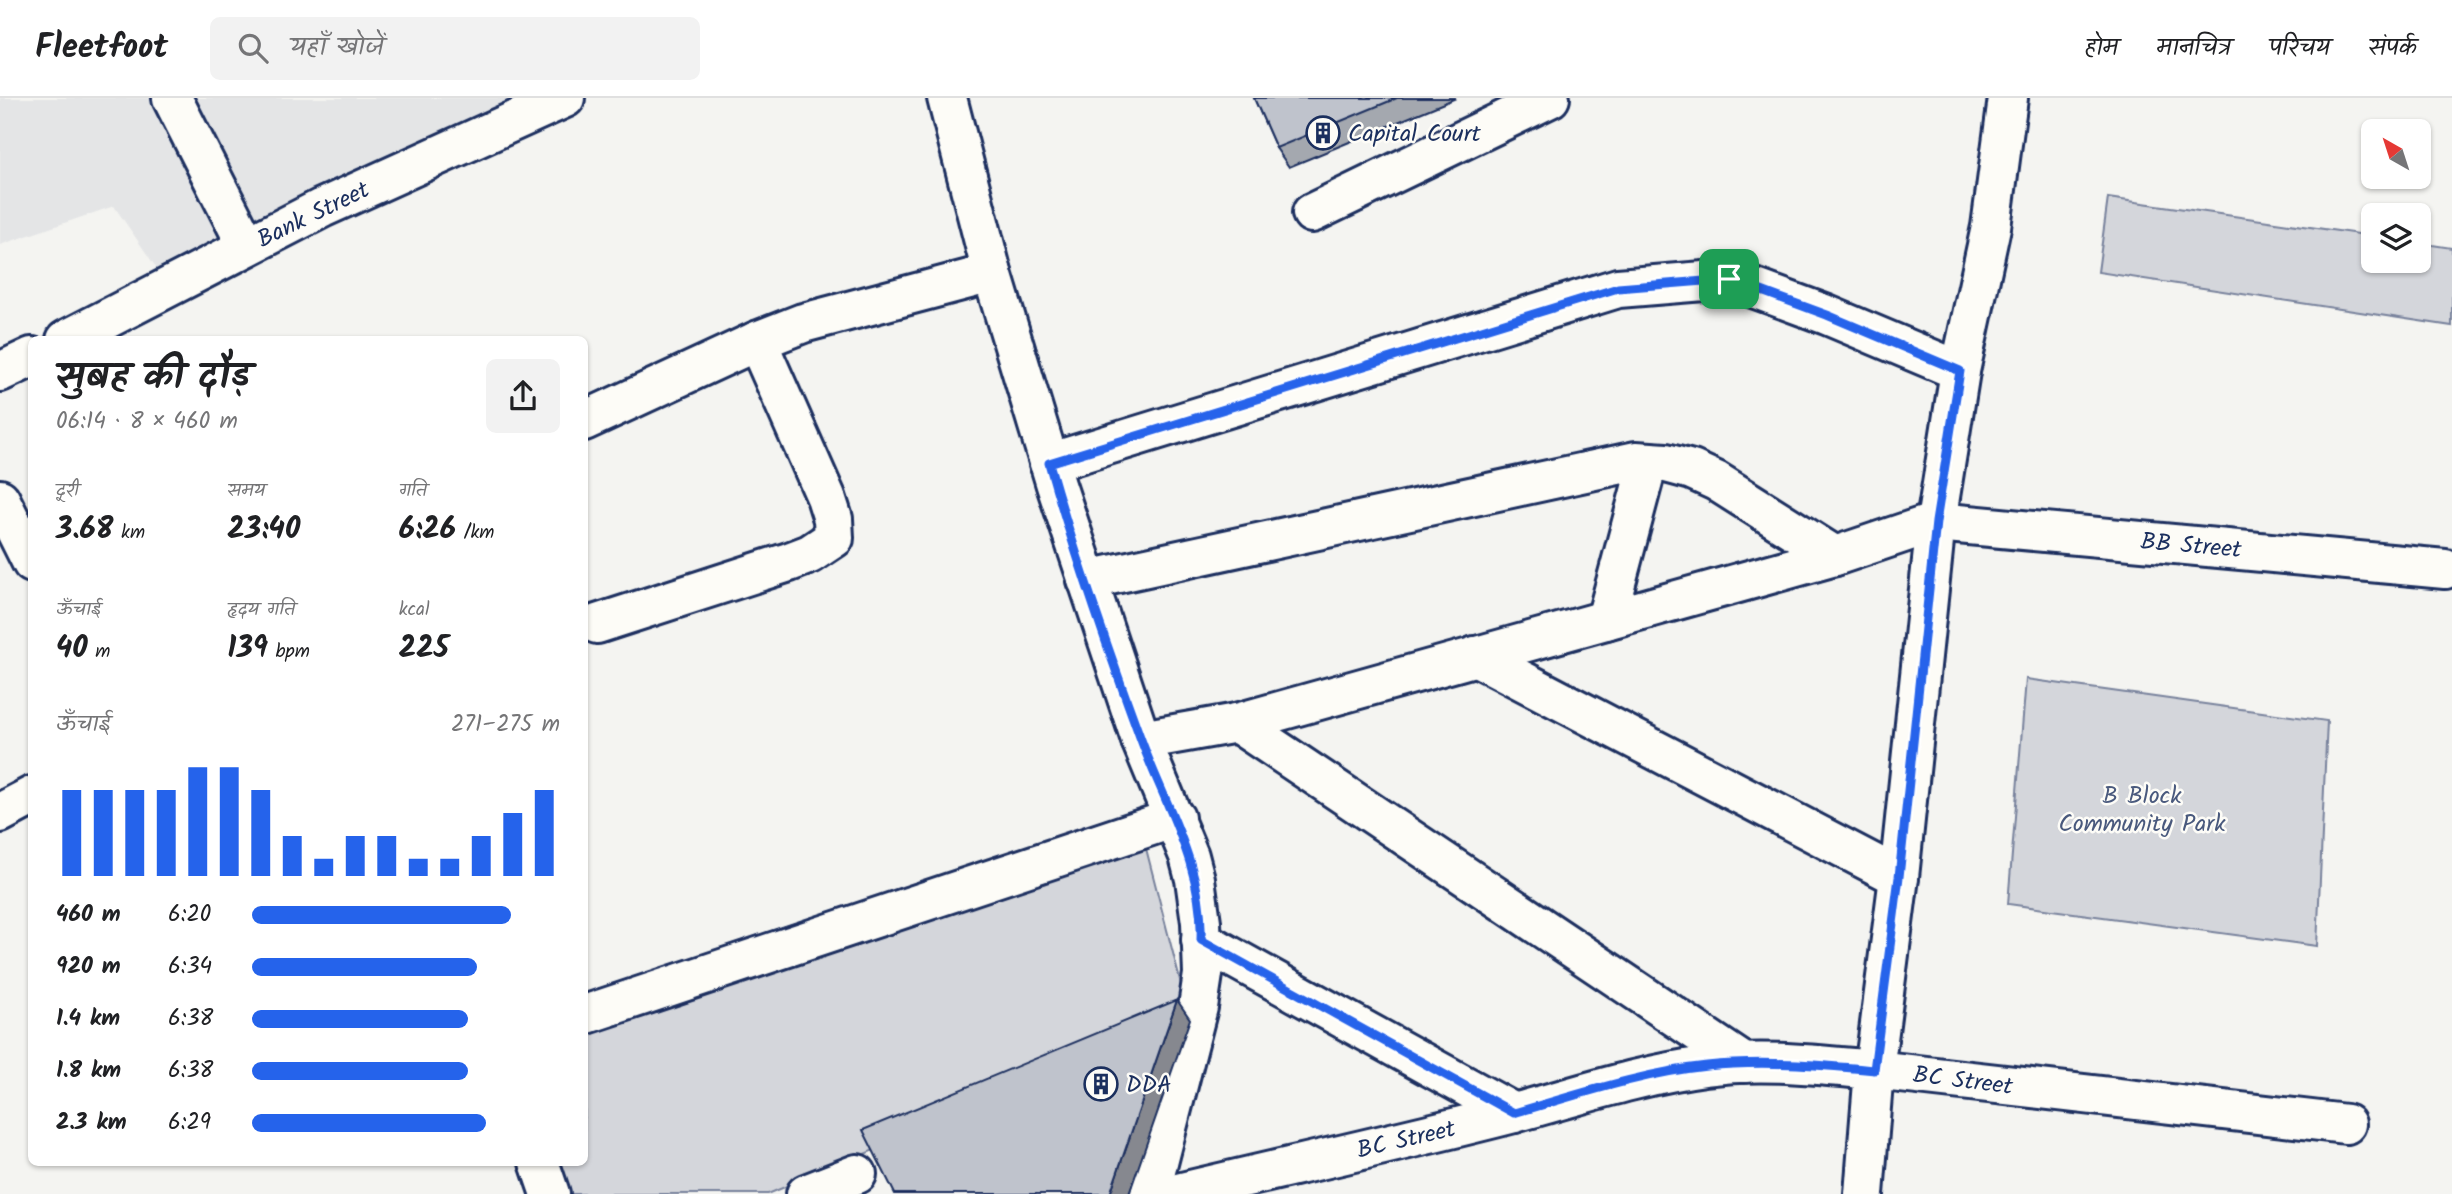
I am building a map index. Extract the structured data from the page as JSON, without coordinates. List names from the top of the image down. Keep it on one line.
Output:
{"streets":{"street":["Bank Street","BB Street","BC Street"]},"parks":["B Block Community Park"],"places":{"building":["Capital Court","DDA"]},"north":"top left","page":{"header":"Fleetfoot","search":"यहाँ खोजें","nav":["होम","मानचित्र","परिचय","संपर्क"],"heading":["सुबह की दौड़","06:14 · 8 × 460 m"],"stats":[["दूरी","3.68 km"],["समय","23:40"],["गति","6:26 /km"],["ऊँचाई","40 m"],["हृदय गति","139 bpm"],["kcal","225"]],"chart":["ऊँचाई","271–275 m"],"list":[{"name":"460 m","note":"6:20"},{"name":"920 m","note":"6:34"},{"name":"1.4 km","note":"6:38"},{"name":"1.8 km","note":"6:38"},{"name":"2.3 km","note":"6:29"}]}}
